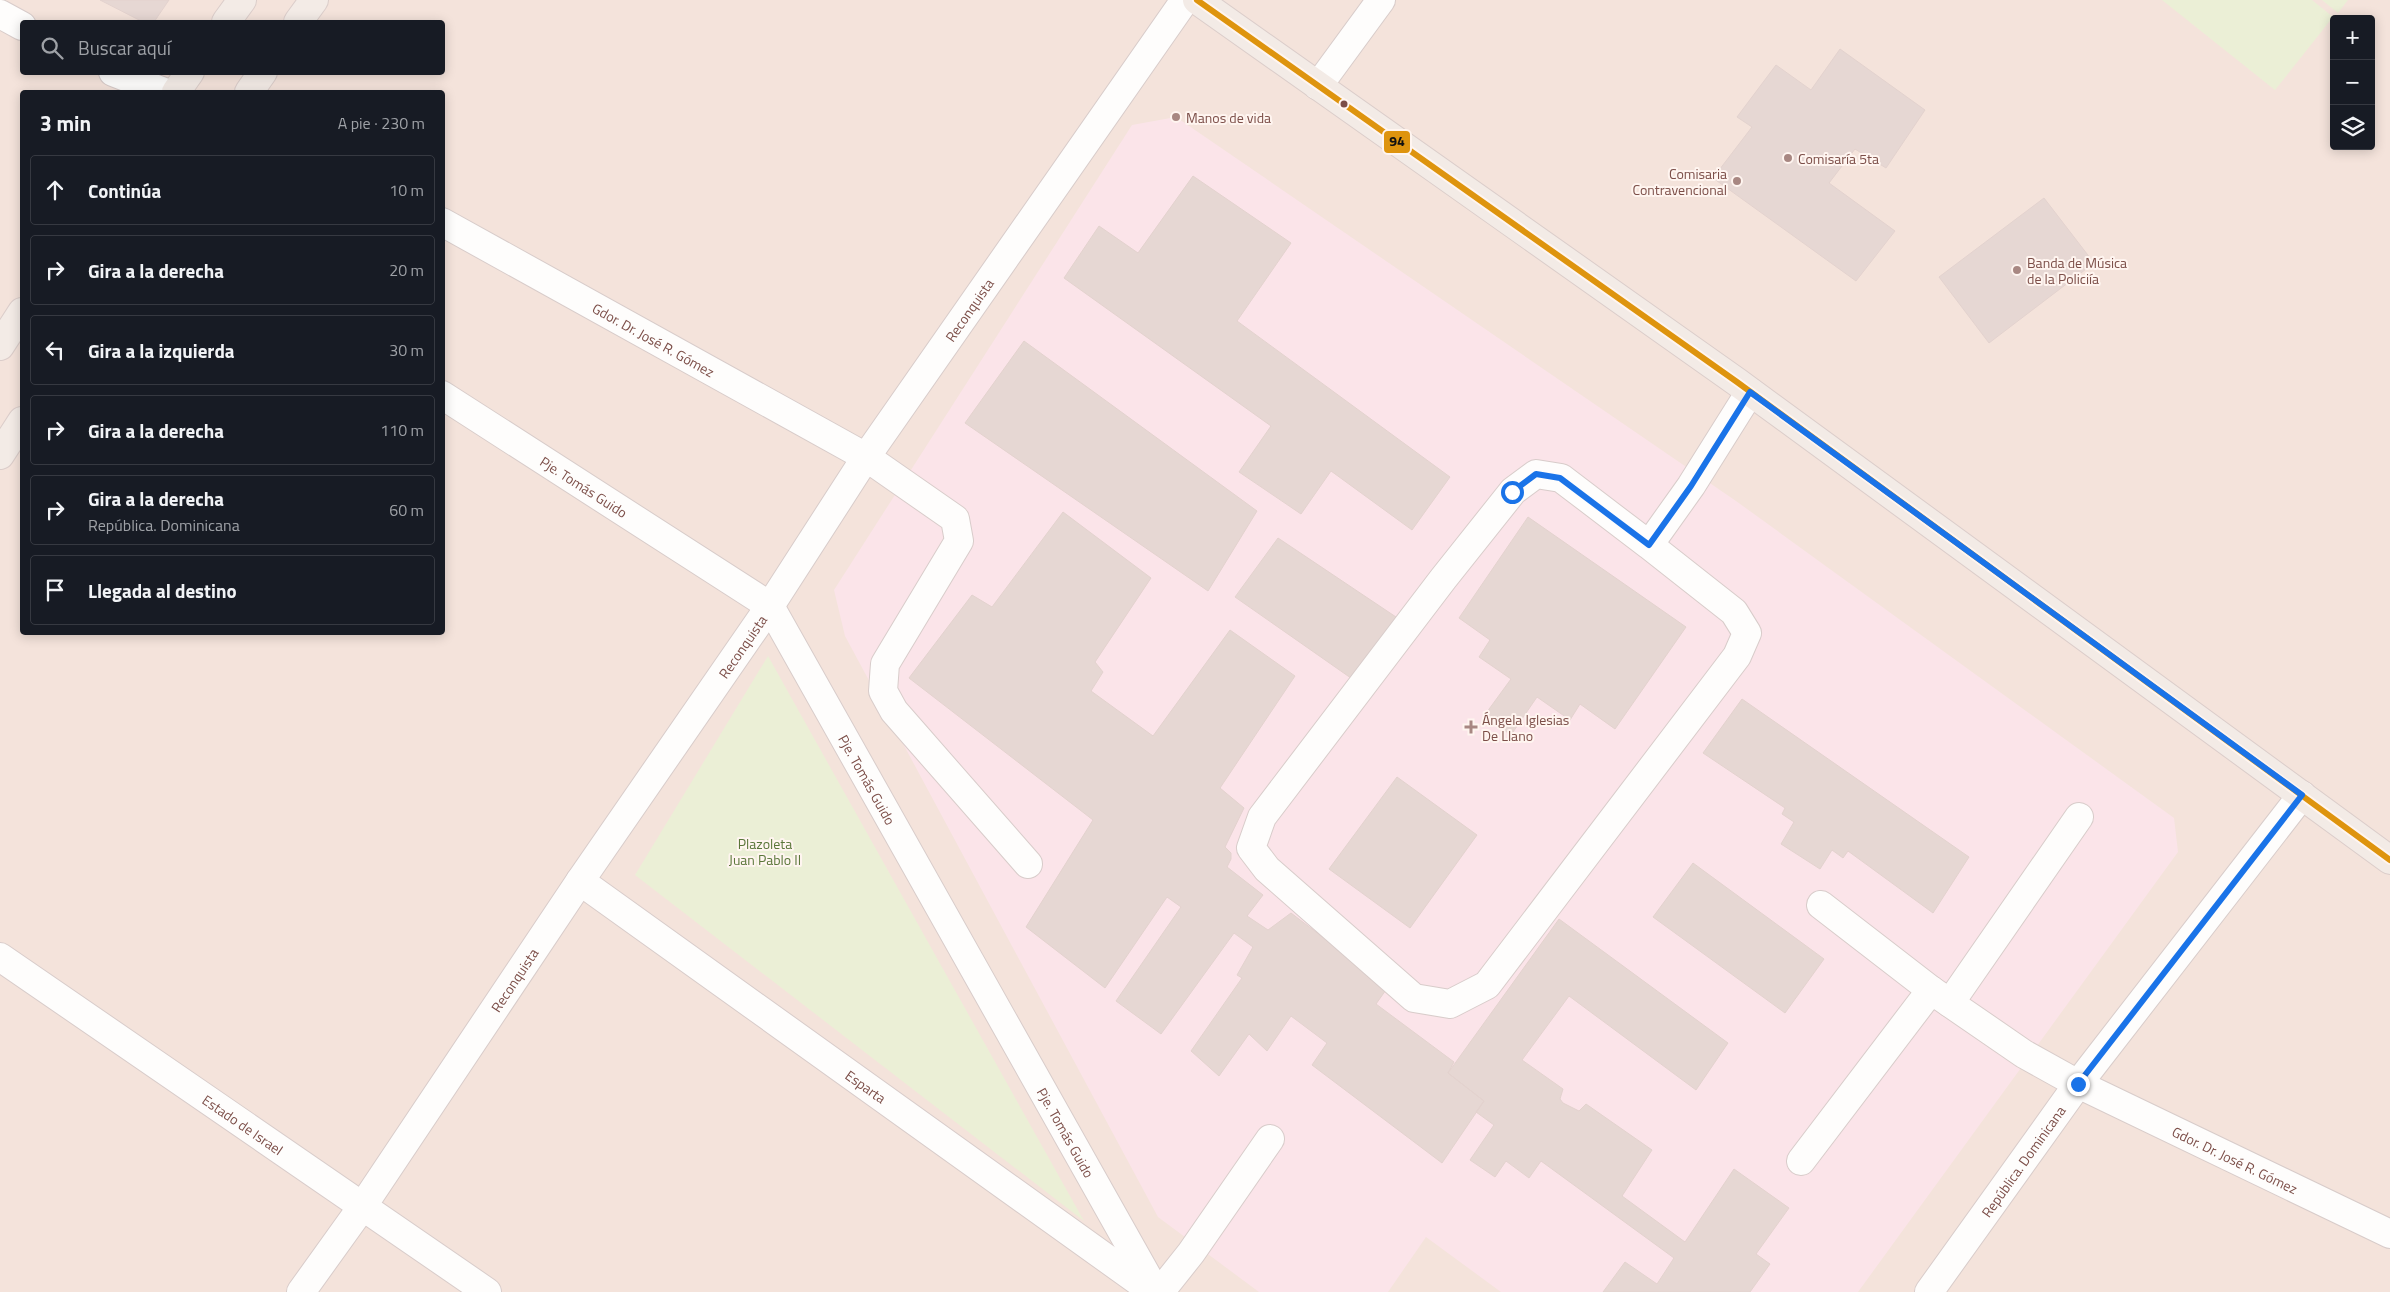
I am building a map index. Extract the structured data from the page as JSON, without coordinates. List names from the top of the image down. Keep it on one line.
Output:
{"streets":{"street":["Reconquista","Gdor. Dr. José R. Gómez","Pje. Tomás Guido","Esparta","Estado de Israel","República. Dominicana"]},"crossings":[["Reconquista","Gdor. Dr. José R. Gómez"],["Reconquista","Pje. Tomás Guido"],["Reconquista","Esparta"],["Reconquista","Estado de Israel"],["Gdor. Dr. José R. Gómez","República. Dominicana"],["Pje. Tomás Guido","Esparta"]],"parks":["Plazoleta Juan Pablo II"],"places":{"other":["Manos de vida","Comisaría 5ta","Comisaria Contravencional","Banda de Música de la Policiía"],"health":["Ángela Iglesias De Llano"]},"lines":["transit line 94"],"page":{"map_buttons":["+","−"],"search":"Buscar aquí","heading":["3 min","A pie · 230 m"],"list":[["Continúa","10 m"],["Gira a la derecha","20 m"],["Gira a la izquierda","30 m"],["Gira a la derecha","110 m"],["Gira a la derecha","República. Dominicana","60 m"],"Llegada al destino"]}}
